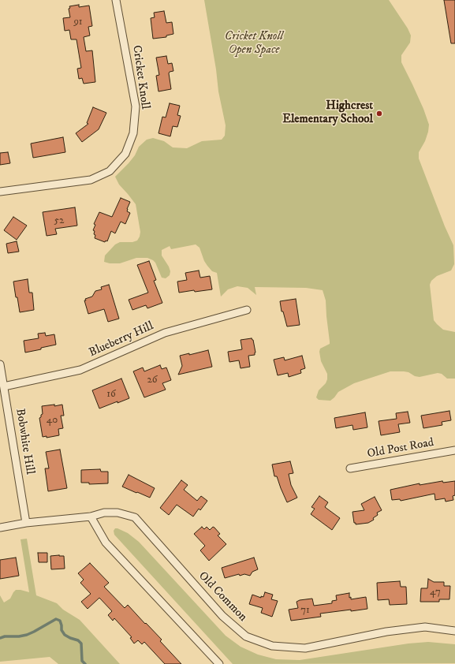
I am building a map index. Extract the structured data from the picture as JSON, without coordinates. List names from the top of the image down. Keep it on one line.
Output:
{"streets":{"street":["Cricket Knoll","Blueberry Hill","Bobwhite Hill","Old Post Road","Old Common"]},"crossings":[["Blueberry Hill","Bobwhite Hill"],["Bobwhite Hill","Old Common"]],"parks":["Cricket Knoll Open Space"],"places":["Highcrest Elementary School"],"house_numbers":["91","52","26","16","40","47","71"]}
